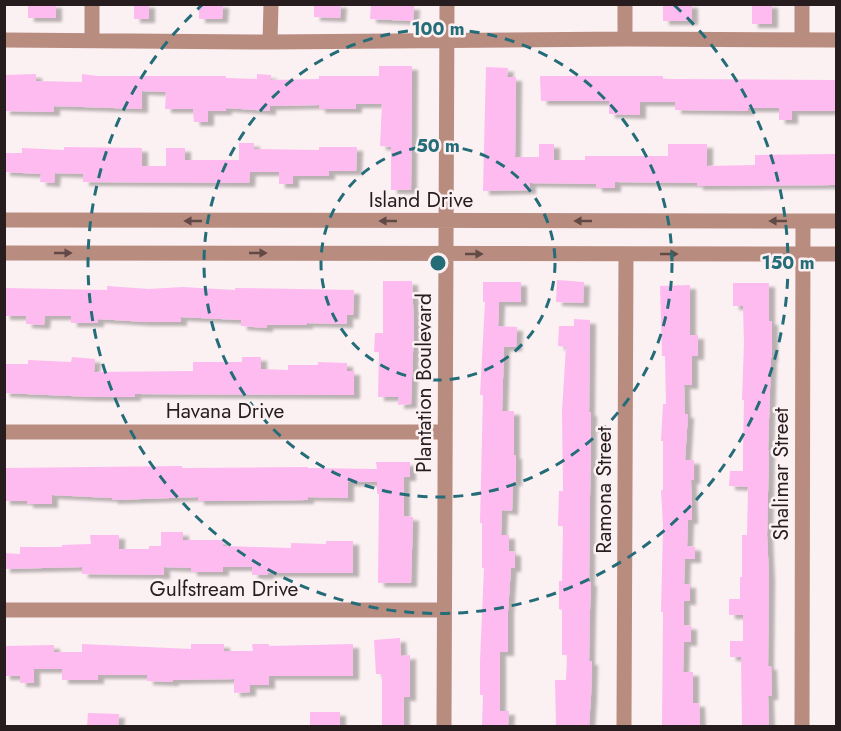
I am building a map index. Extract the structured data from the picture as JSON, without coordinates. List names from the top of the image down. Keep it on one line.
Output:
{"streets":{"street":["Island Drive","Plantation Boulevard","Havana Drive","Shalimar Street","Ramona Street","Gulfstream Drive"]},"crossings":[["Island Drive","Plantation Boulevard"],["Island Drive","Shalimar Street"],["Plantation Boulevard","Havana Drive"],["Plantation Boulevard","Gulfstream Drive"]],"rings":["100 m","50 m","150 m"]}
